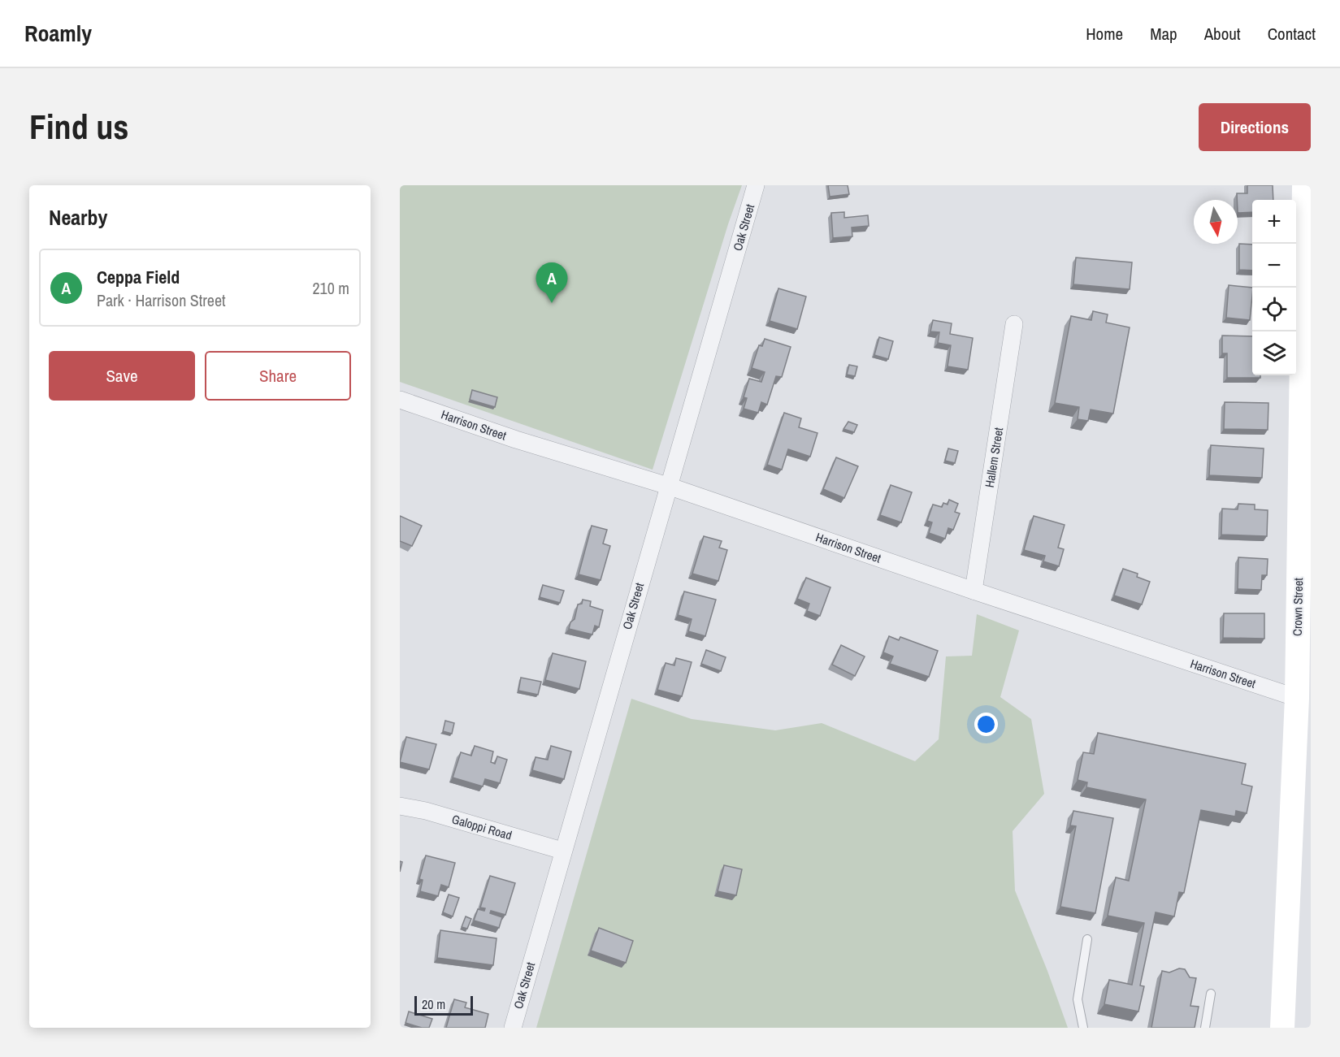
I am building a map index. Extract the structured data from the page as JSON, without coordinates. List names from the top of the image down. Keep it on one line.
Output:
{"streets":{"street":["Oak Street","Harrison Street","Hallem Street","Crown Street","Galoppi Road"]},"crossings":[["Oak Street","Harrison Street"],["Oak Street","Galoppi Road"],["Harrison Street","Hallem Street"],["Harrison Street","Crown Street"]],"scale_bar":"20 m","north":"bottom","page":{"header":"Roamly","nav":["Home","Map","About","Contact"],"buttons":["Directions",["Save","Share"]],"title":"Find us","heading":"Nearby","map_buttons":["+","−"],"list":[{"mark":"A","name":"Ceppa Field","note":"Park · Harrison Street","value":"210 m"}],"pins":"A","scale":"20 m"}}
